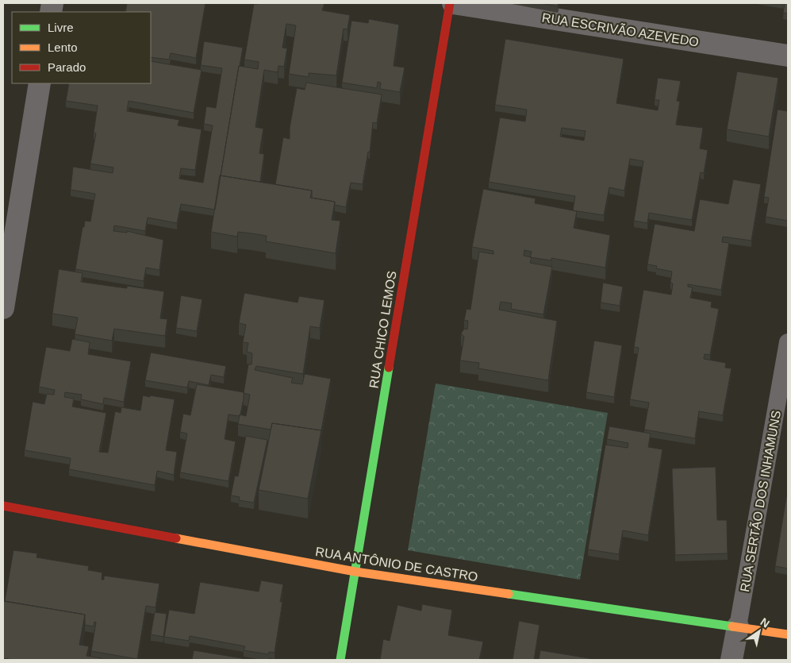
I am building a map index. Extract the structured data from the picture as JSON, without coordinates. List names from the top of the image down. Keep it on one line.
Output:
{"streets":{"street":["RUA ESCRIVÃO AZEVEDO","RUA CHICO LEMOS","RUA SERTÃO DOS INHAMUNS","RUA ANTÔNIO DE CASTRO"]},"crossings":[["RUA CHICO LEMOS","RUA ANTÔNIO DE CASTRO"],["RUA SERTÃO DOS INHAMUNS","RUA ANTÔNIO DE CASTRO"]],"legend":["Livre","Lento","Parado"],"north":"top right"}
